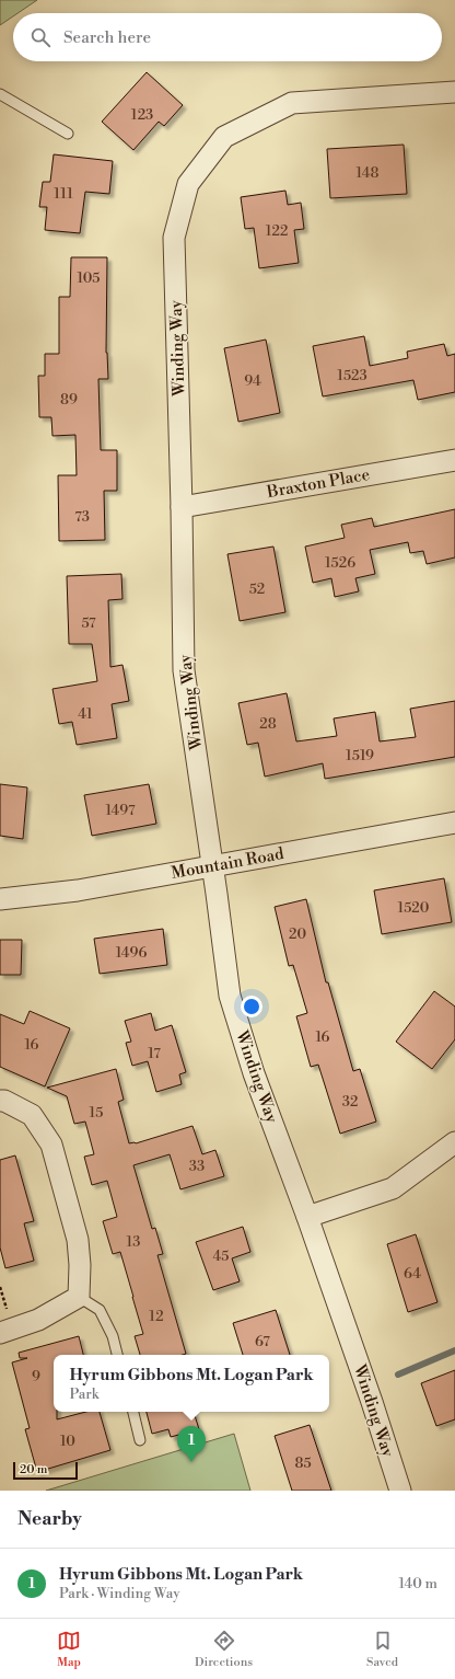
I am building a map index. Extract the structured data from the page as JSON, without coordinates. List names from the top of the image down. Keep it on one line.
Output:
{"streets":{"street":["Winding Way","Braxton Place","Mountain Road"]},"crossings":[["Winding Way","Braxton Place"],["Winding Way","Mountain Road"]],"house_numbers":["123","148","111","122","105","1523","94","89","73","1526","52","57","41","28","1519","1497","1520","20","1496","16","16","17","32","15","33","13","45","64","12","67","9","10","85"],"scale_bar":"20 m","page":{"search":"Search here","popup":["Hyrum Gibbons Mt. Logan Park","Park"],"pins":"1","scale":"20 m","heading":"Nearby","list":[{"mark":"1","name":"Hyrum Gibbons Mt. Logan Park","note":"Park · Winding Way","value":"140 m"}],"nav":["Map","Directions","Saved"]}}
